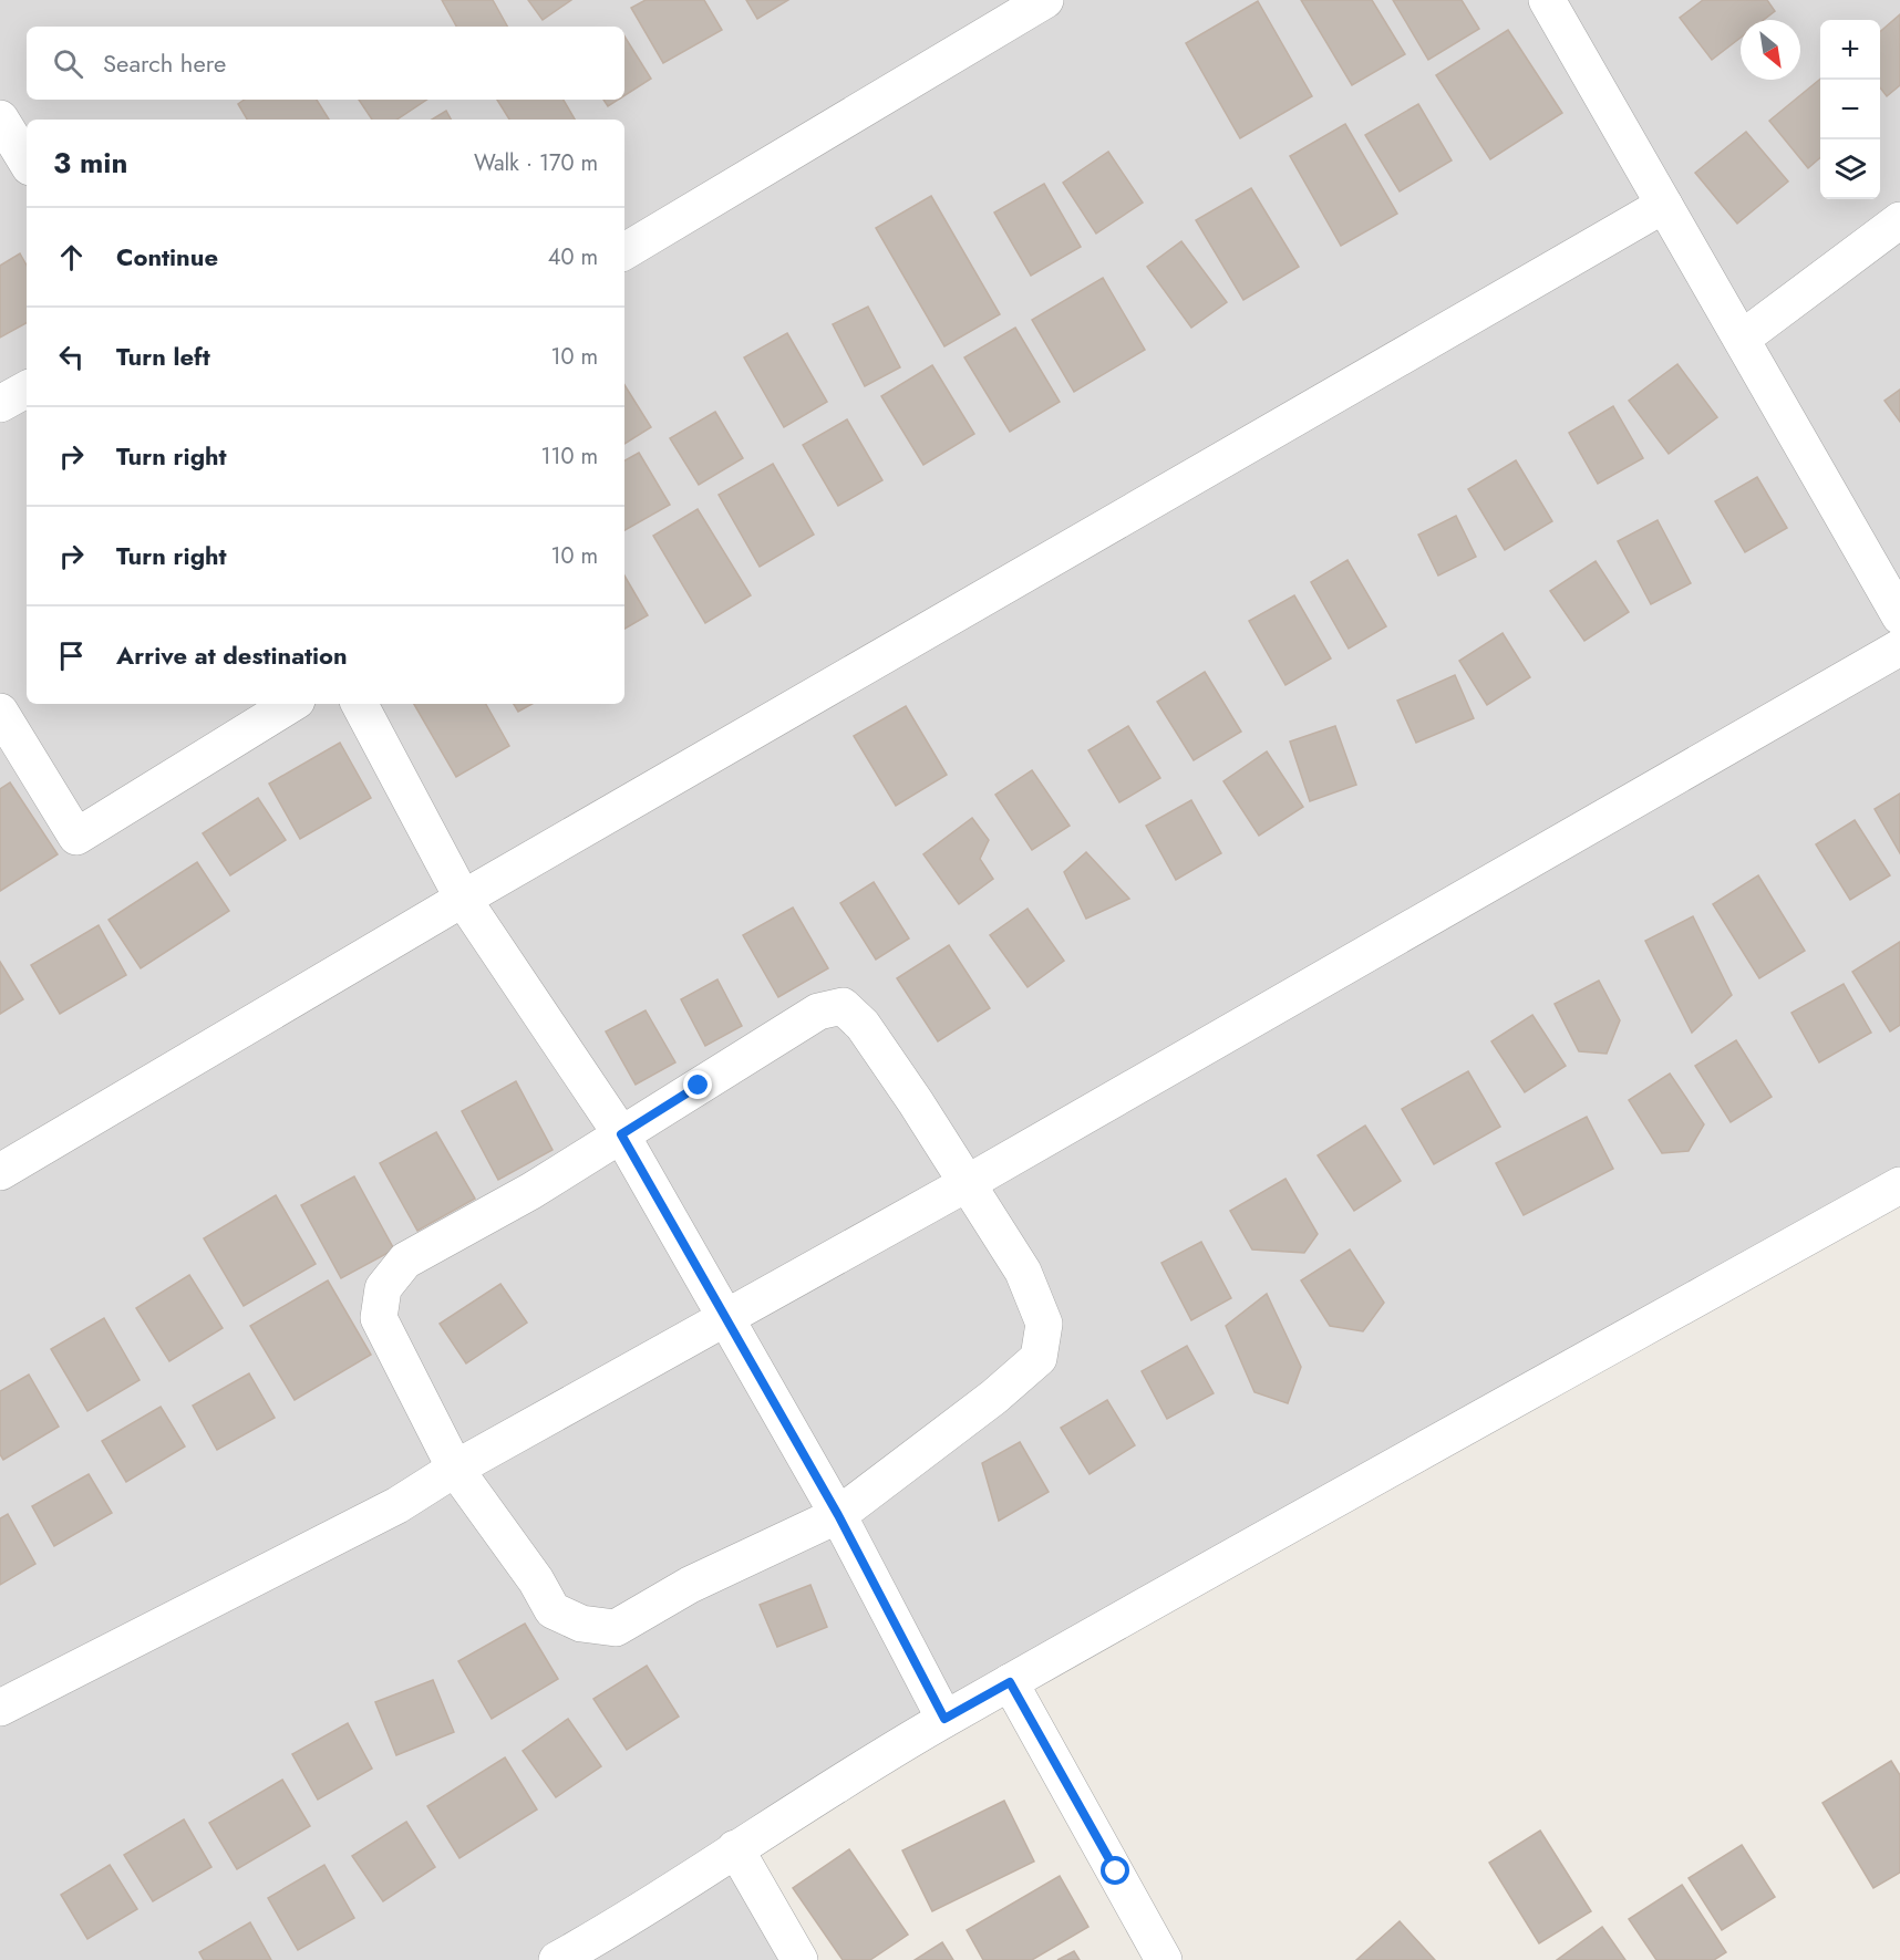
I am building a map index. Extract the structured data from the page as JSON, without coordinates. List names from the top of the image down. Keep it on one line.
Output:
{"north":"bottom right","page":{"map_buttons":["+","−"],"search":"Search here","heading":["3 min","Walk · 170 m"],"list":[["Continue","40 m"],["Turn left","10 m"],["Turn right","110 m"],["Turn right","10 m"],"Arrive at destination"]}}
